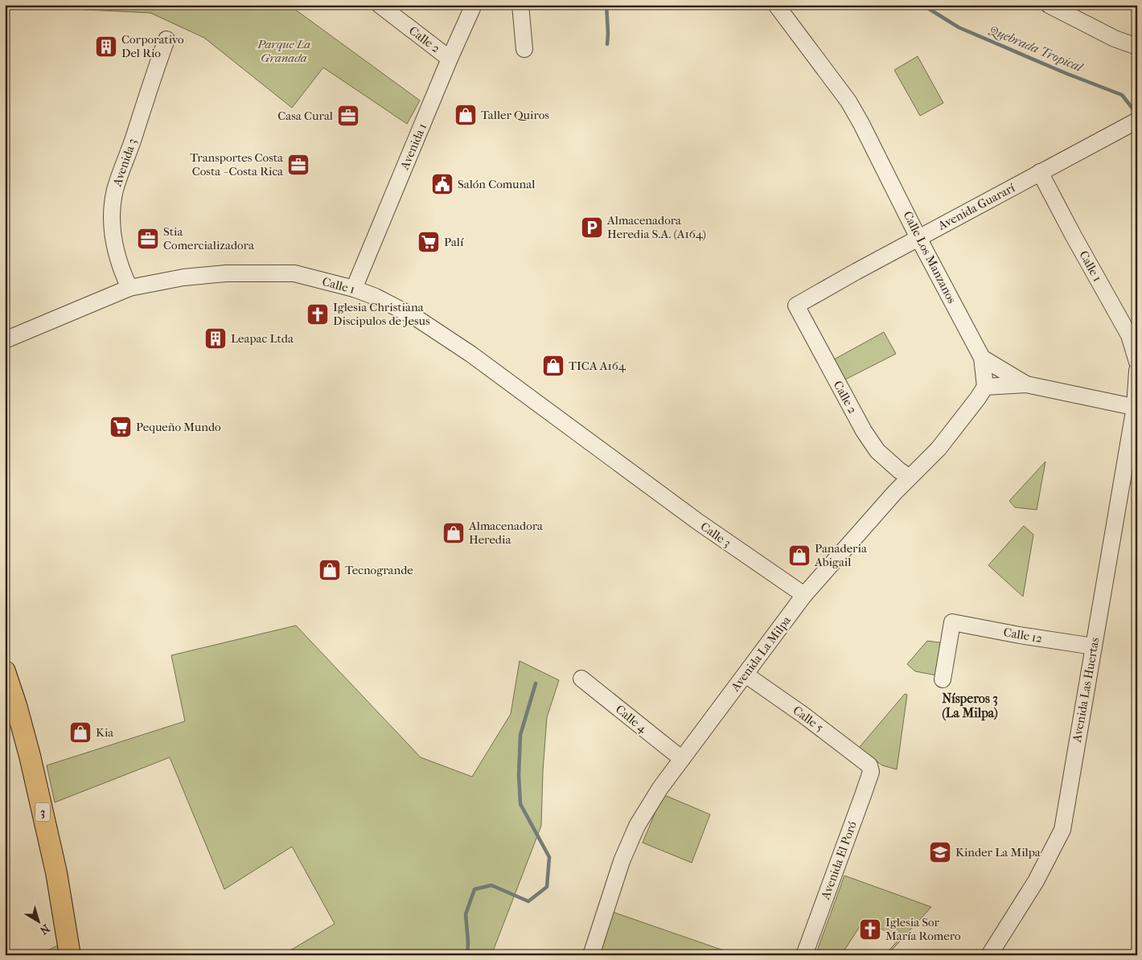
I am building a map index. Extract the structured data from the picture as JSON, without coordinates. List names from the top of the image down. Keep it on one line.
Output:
{"streets":{"main road":["3"],"street":["Calle 2","Avenida 1","Avenida 3","Avenida Guararí","Calle Los Manzanos","Calle 1","Calle 3","Calle 12","Avenida La Milpa","Avenida Las Huertas","Calle 4","Calle 5","Avenida El Poró"]},"crossings":[["Calle 2","Avenida 1"],["Calle 2","Avenida Guararí"],["Calle 2","Avenida La Milpa"],["Avenida 1","Calle 1"],["Avenida 3","Calle 1"],["Avenida Guararí","Calle Los Manzanos"],["Avenida Guararí","Calle 1"],["Calle Los Manzanos","Avenida La Milpa"],["Calle 1","Calle 3"],["Calle 3","Avenida La Milpa"],["Calle 12","Avenida Las Huertas"],["Avenida La Milpa","Calle 4"],["Avenida La Milpa","Calle 5"],["Calle 5","Avenida El Poró"]],"districts":["Nísperos 3 (La Milpa)"],"water":["Quebrada Tropical"],"parks":["Parque La Granada"],"places":{"building":["Corporativo Del Rio","Leapac Ltda"],"shop":["Taller Quiros","TICA A164","Almacenadora Heredia","Panaderia Abigail","Tecnogrande","Kia"],"office":["Casa Cural","Transportes Costa Costa - Costa Rica","Stia Comercializadora"],"public building":["Salón Comunal"],"parking":["Almacenadora Heredia S.A. (A164)"],"supermarket":["Palí","Pequeño Mundo"],"church":["Iglesia Christiana Discipulos de Jesus","Iglesia Sor María Romero"],"school or university":["Kinder La Milpa"]},"north":"bottom right"}
